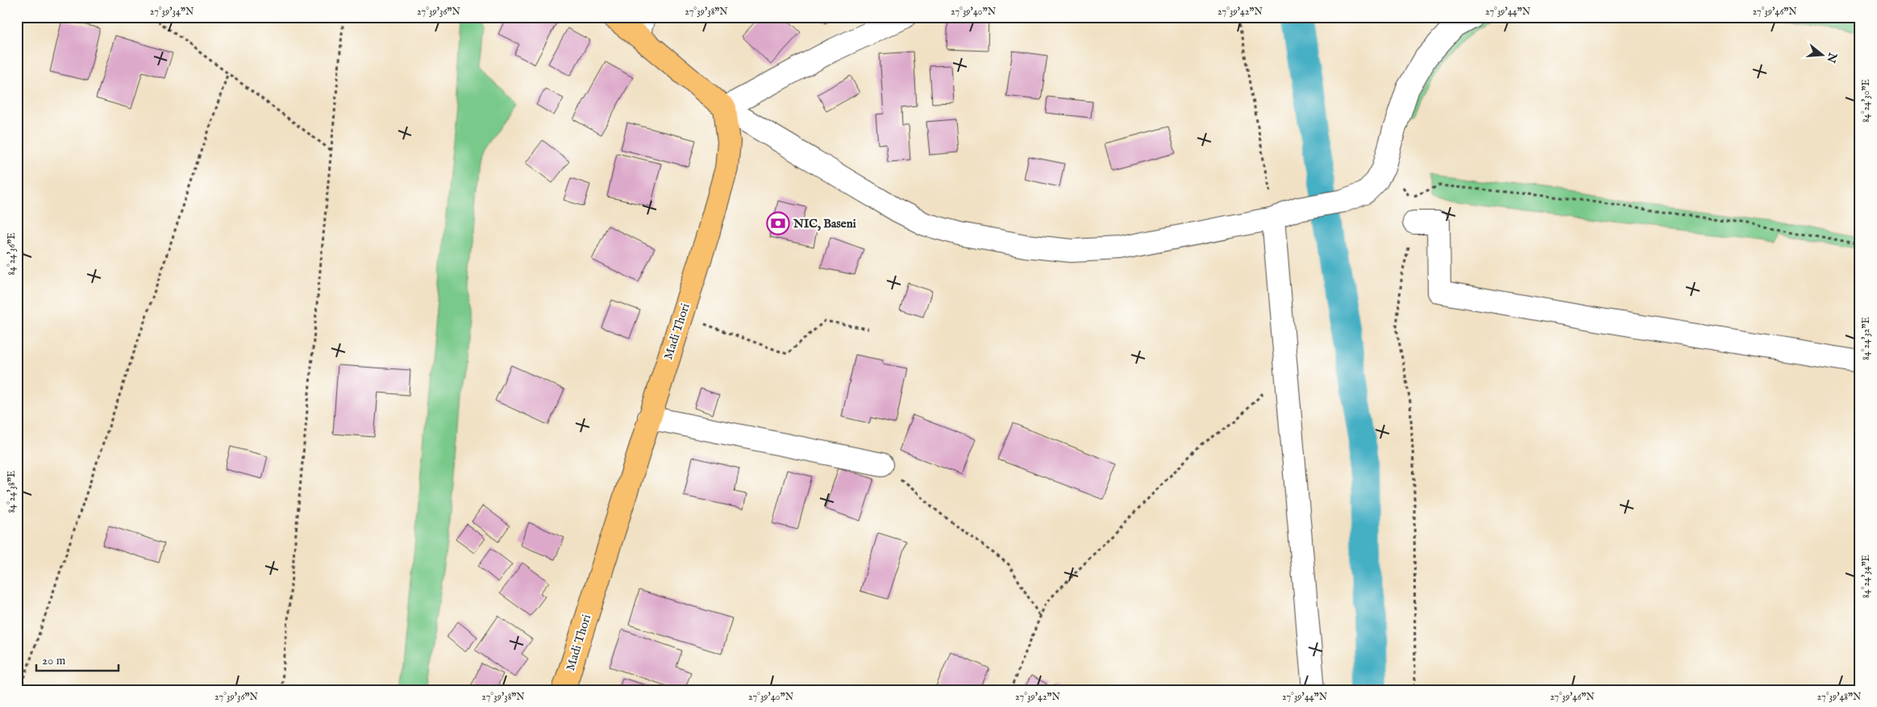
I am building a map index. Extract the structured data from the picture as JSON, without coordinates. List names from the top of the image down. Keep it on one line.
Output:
{"streets":{"main road":["Madi Thori"]},"places":{"bank":["NIC, Baseni"]},"scale_bar":"20 m","north":"right","coordinates":["27°39'34\"N","27°39'36\"N","27°39'38\"N","27°39'40\"N","27°39'42\"N","27°39'44\"N","27°39'46\"N","84°24'30\"E","84°24'36\"E","84°24'32\"E","84°24'38\"E","84°24'34\"E","27°39'48\"N"]}
